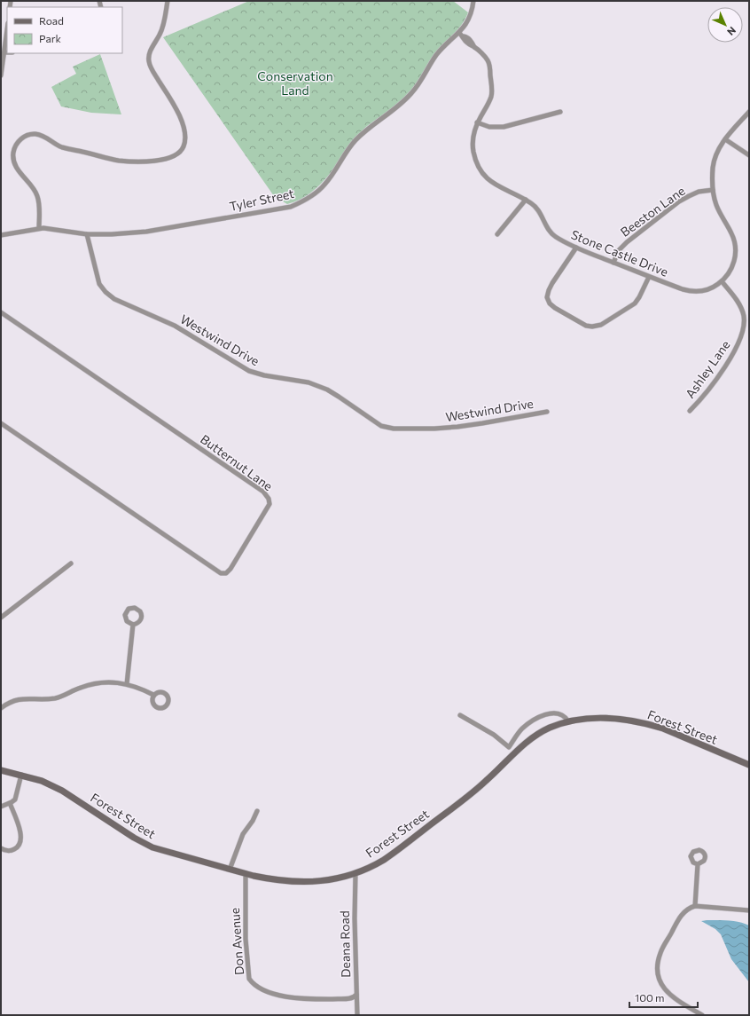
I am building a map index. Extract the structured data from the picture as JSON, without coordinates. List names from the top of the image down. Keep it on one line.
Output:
{"streets":{"street":["Tyler Street","Beeston Lane","Stone Castle Drive","Westwind Drive","Ashley Lane","Butternut Lane","Forest Street","Don Avenue","Deana Road"]},"crossings":[["Tyler Street","Stone Castle Drive"],["Tyler Street","Westwind Drive"],["Beeston Lane","Stone Castle Drive"],["Stone Castle Drive","Ashley Lane"],["Forest Street","Don Avenue"],["Forest Street","Deana Road"],["Don Avenue","Deana Road"]],"parks":["Conservation Land"],"legend":["Road","Park"],"scale_bar":"100 m","north":"bottom right"}
